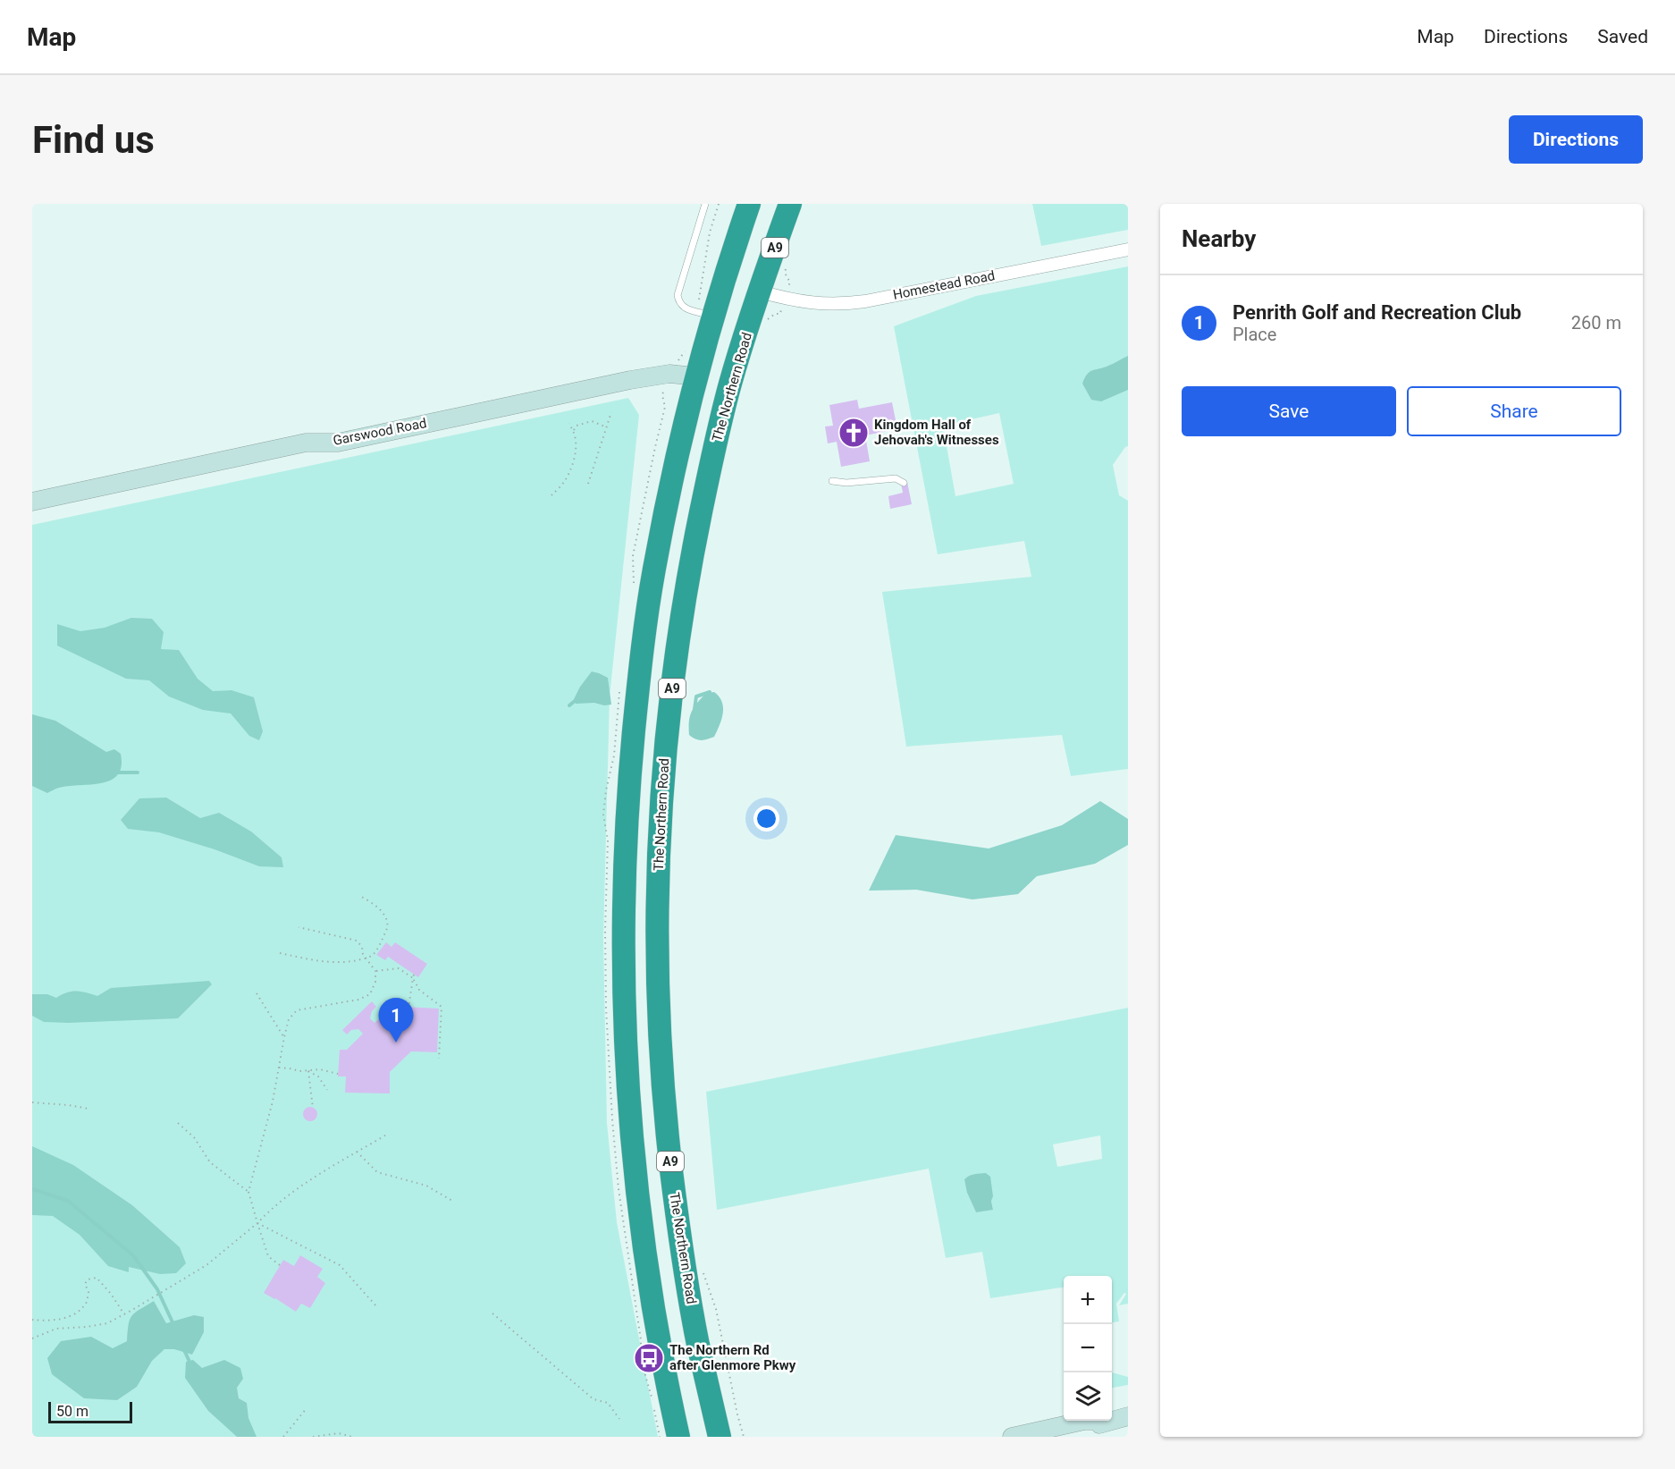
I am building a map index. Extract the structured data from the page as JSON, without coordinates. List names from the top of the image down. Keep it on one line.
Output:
{"streets":{"highway":["A9","The Northern Road"],"street":["Homestead Road","Garswood Road"]},"crossings":[["A9","Garswood Road"],["Homestead Road","The Northern Road"]],"places":{"church":["Kingdom Hall of Jehovah's Witnesses"],"bus stop":["The Northern Rd after Glenmore Pkwy"]},"scale_bar":"50 m","page":{"header":"Map","nav":["Map","Directions","Saved"],"buttons":["Directions",["Save","Share"]],"title":"Find us","heading":"Nearby","list":[{"mark":"1","name":"Penrith Golf and Recreation Club","note":"Place","value":"260 m"}],"pins":"1","map_buttons":["+","−"],"scale":"50 m"}}
